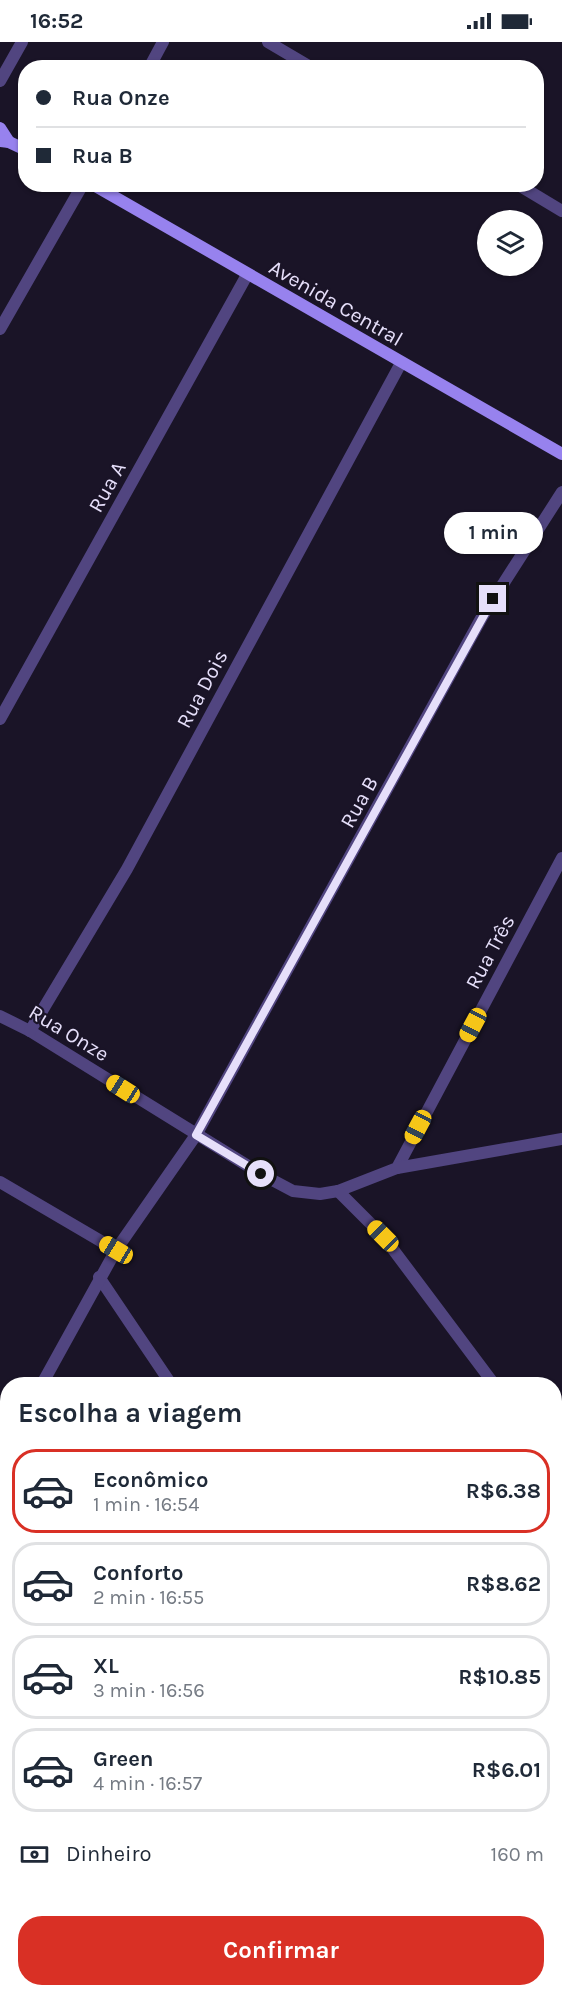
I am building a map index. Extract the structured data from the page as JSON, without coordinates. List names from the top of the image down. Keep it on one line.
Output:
{"streets":{"street":["Avenida Central","Rua A","Rua Dois","Rua B","Rua Três","Rua Onze"]},"crossings":[["Avenida Central","Rua A"],["Avenida Central","Rua Dois"],["Rua Dois","Rua Onze"],["Rua B","Rua Onze"]],"page":{"status":"16:52","banner":["Rua Onze","Rua B"],"bubble":"1 min","heading":"Escolha a viagem","list":[{"name":"Econômico","note":"1 min · 16:54","value":"R$6.38"},{"name":"Conforto","note":"2 min · 16:55","value":"R$8.62"},{"name":"XL","note":"3 min · 16:56","value":"R$10.85"},{"name":"Green","note":"4 min · 16:57","value":"R$6.01"}],"pay":["Dinheiro","160 m"],"buttons":"Confirmar"}}
